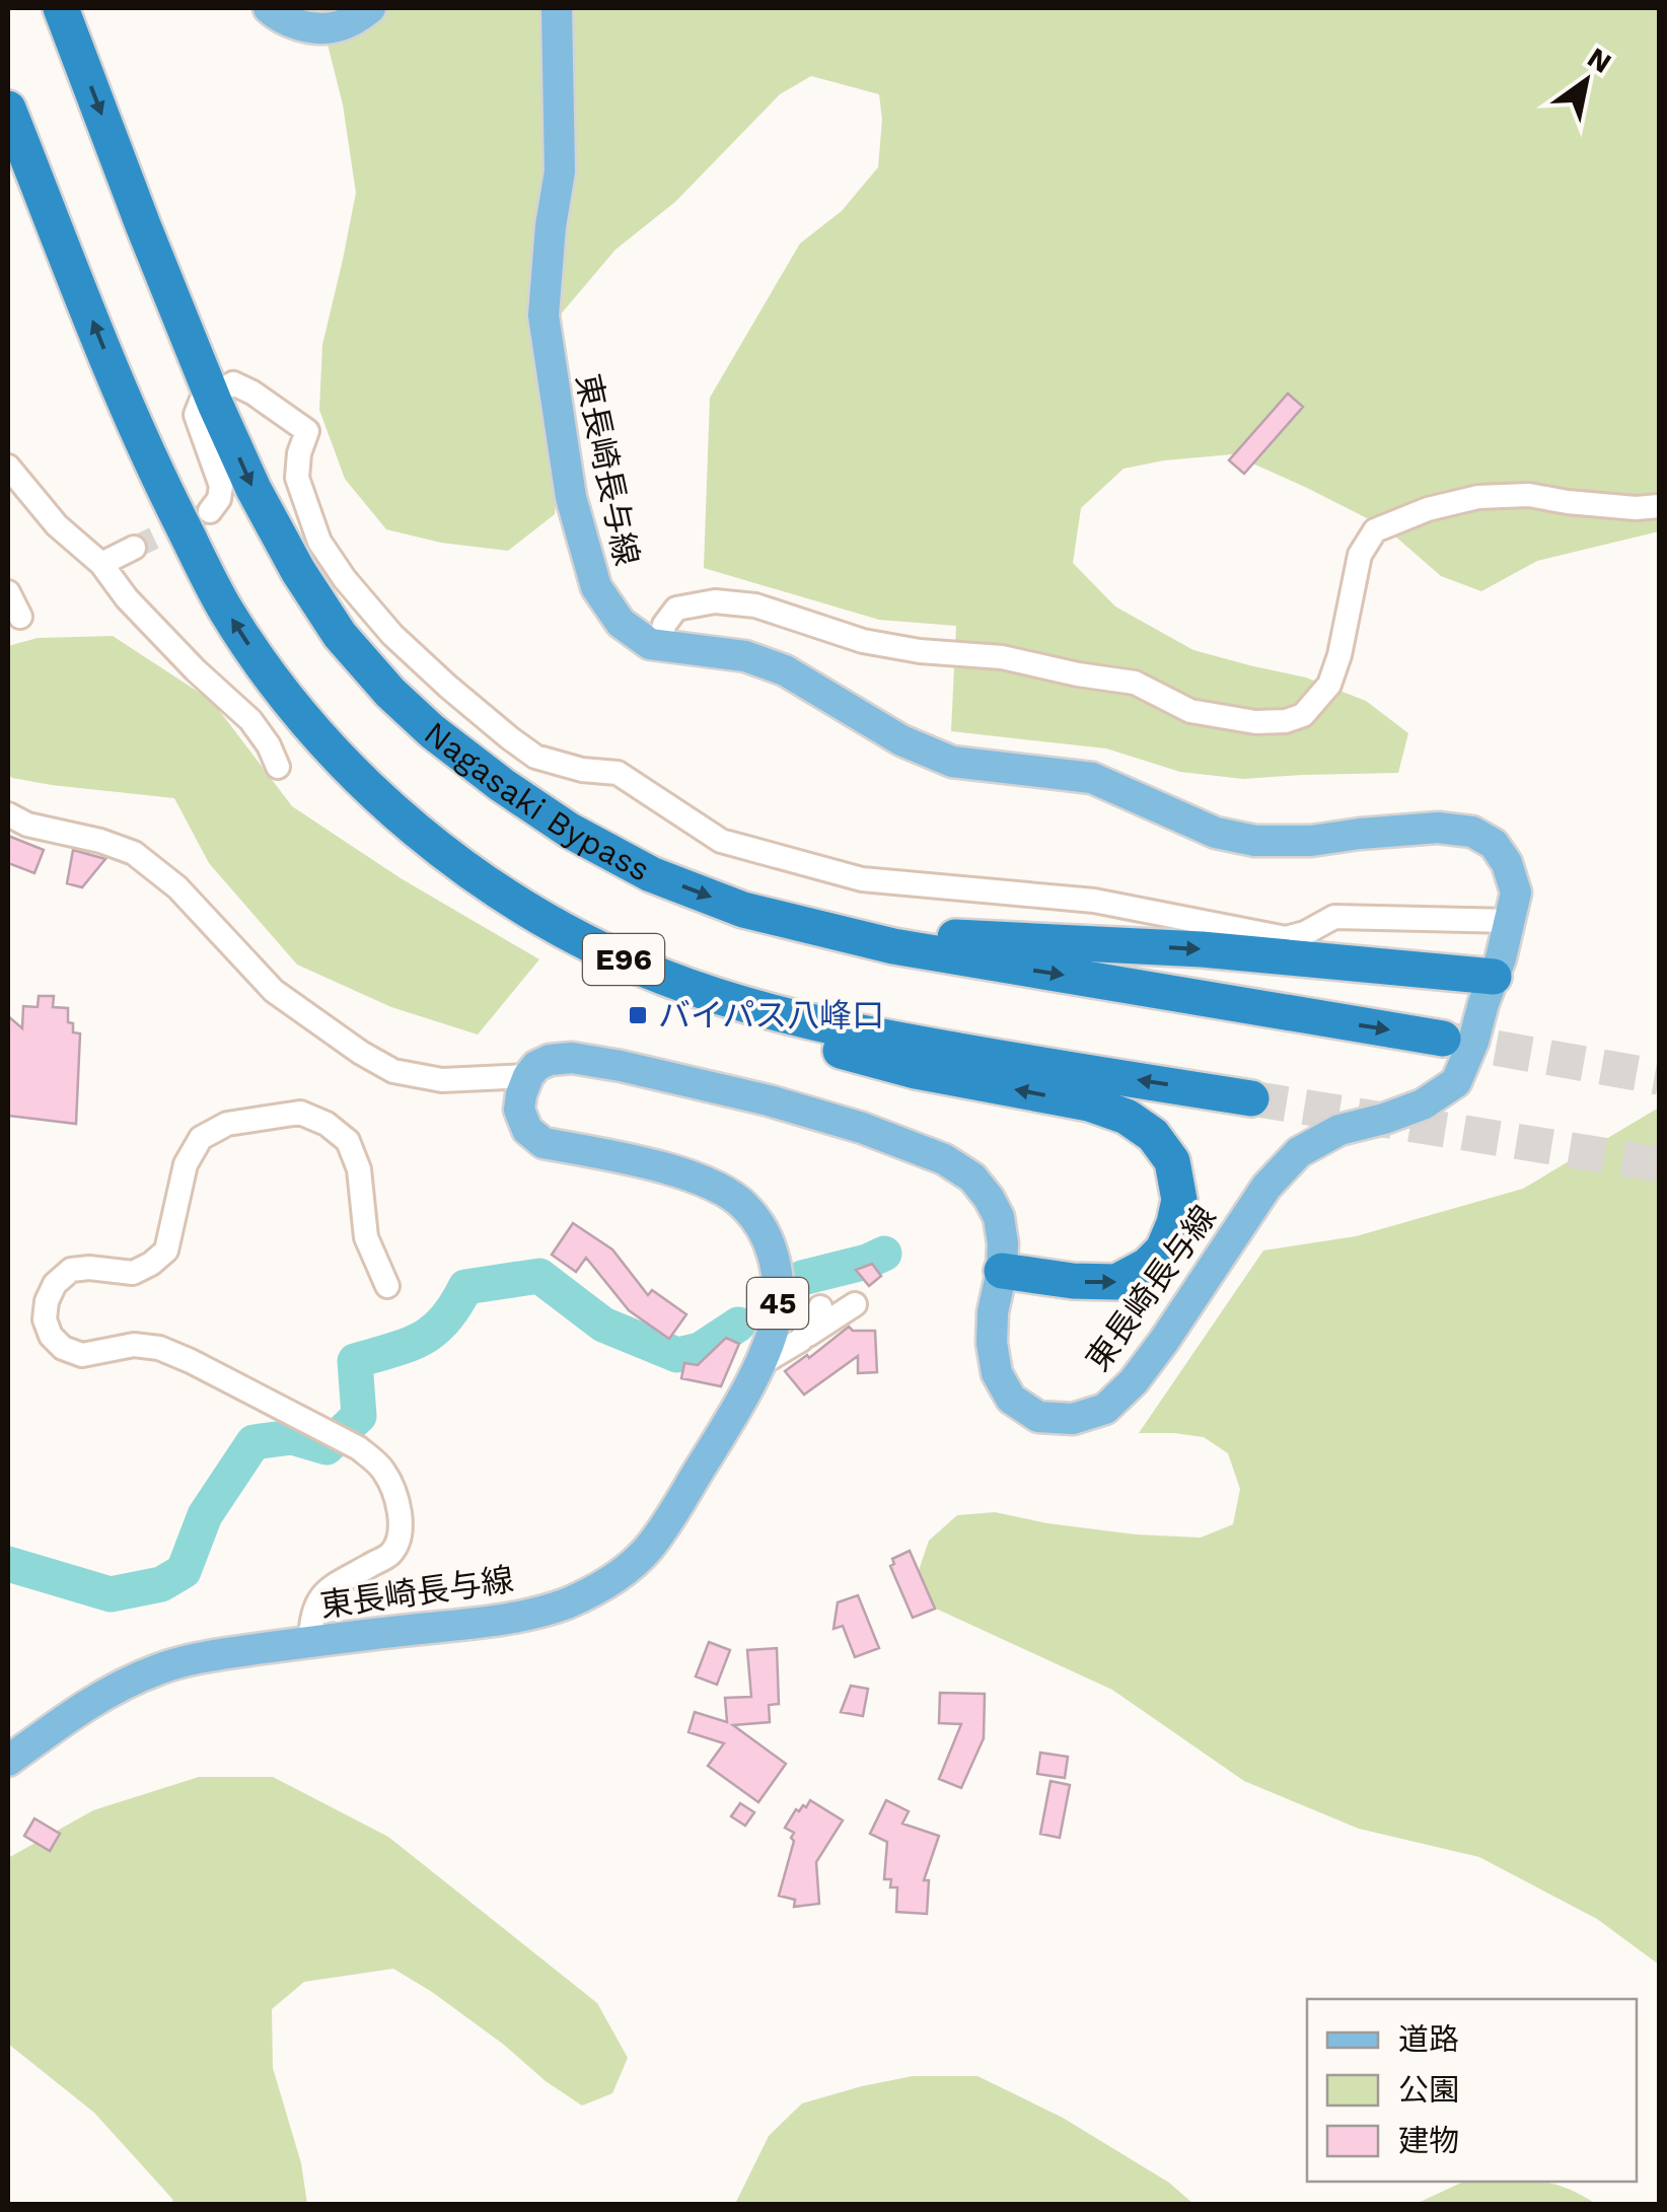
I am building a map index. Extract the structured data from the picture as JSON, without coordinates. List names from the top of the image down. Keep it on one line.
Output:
{"streets":{"highway":["Nagasaki Bypass","E96"],"main road":["東長崎長与線","45"]},"places":{"transit":["バイパス八峰口"]},"legend":["道路","公園","建物"],"north":"top right"}
